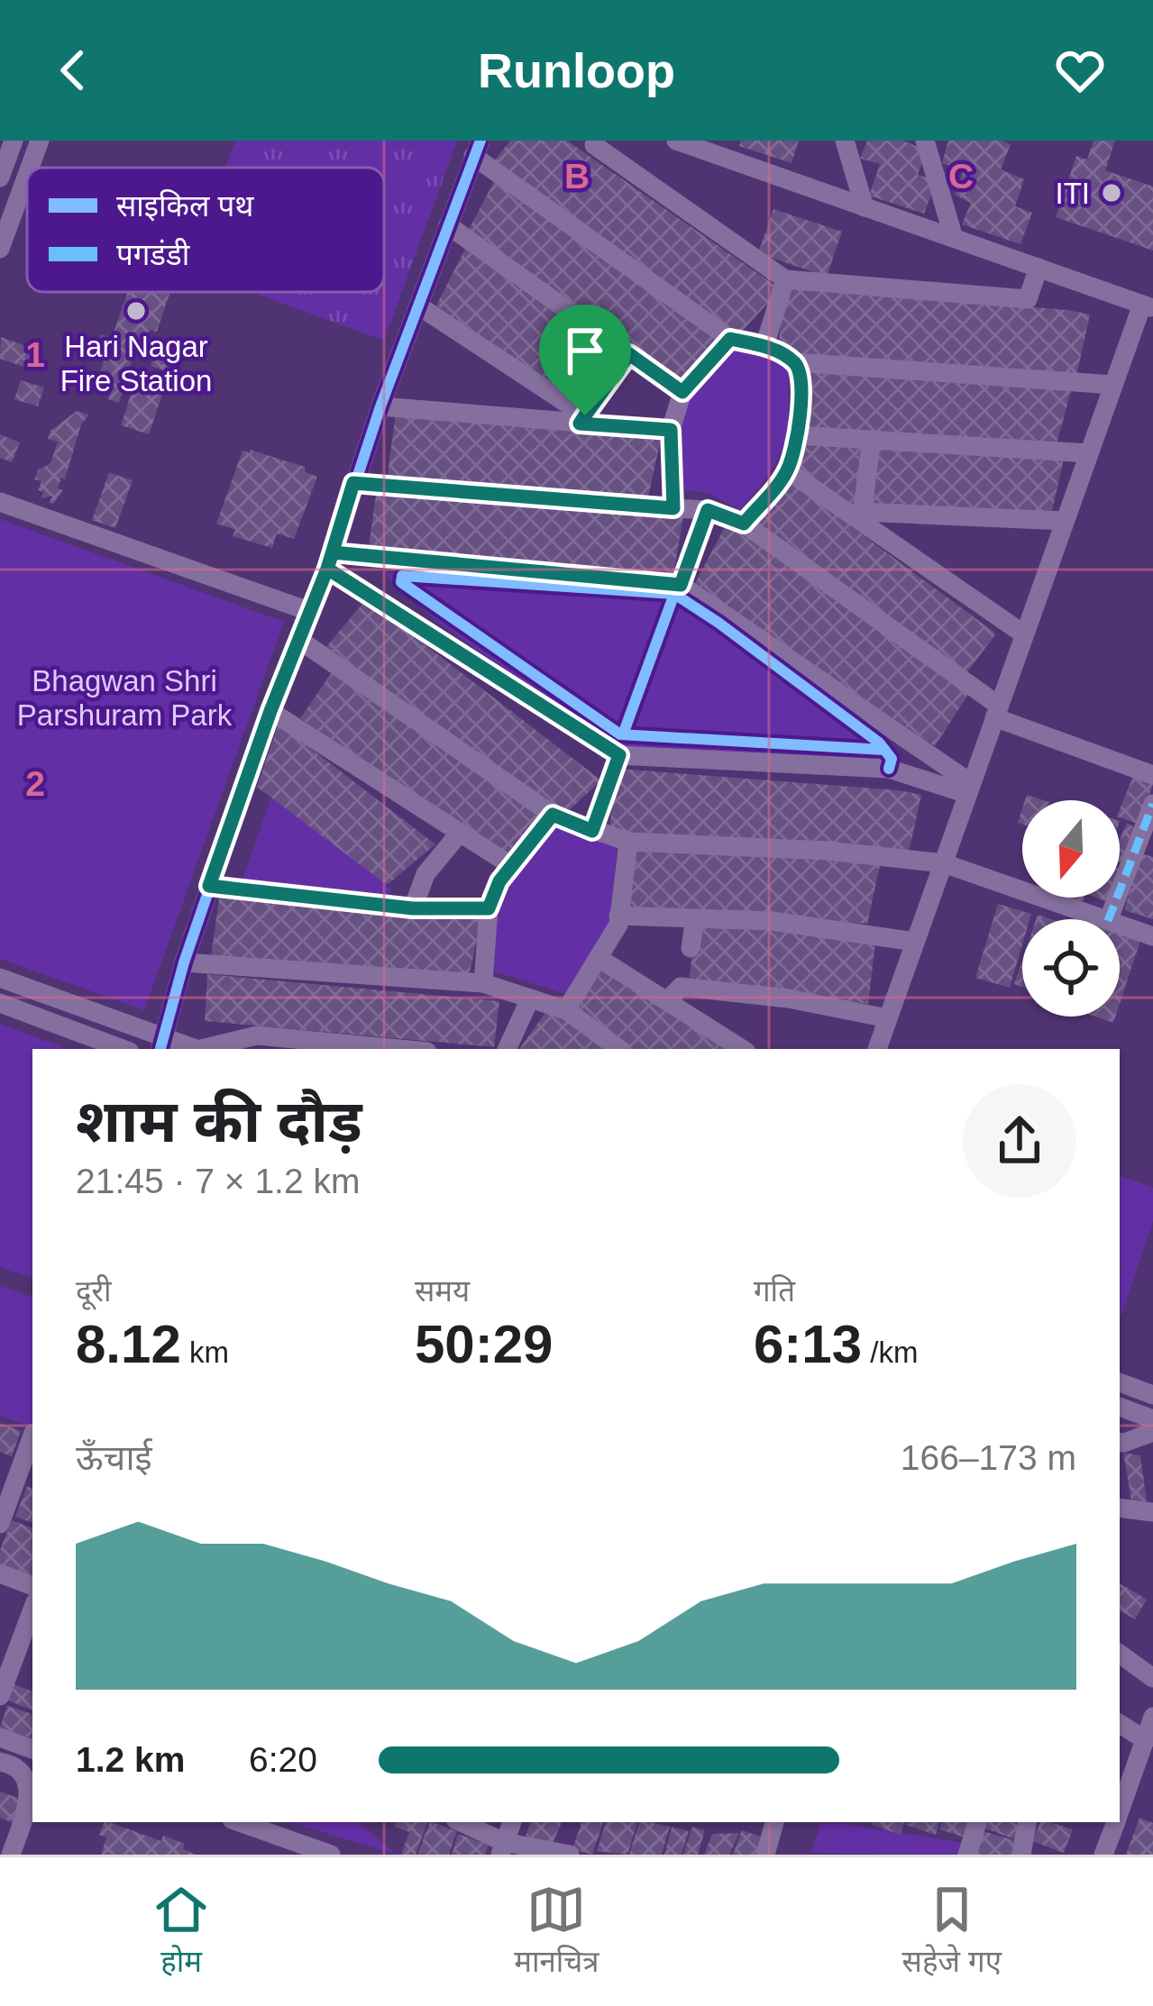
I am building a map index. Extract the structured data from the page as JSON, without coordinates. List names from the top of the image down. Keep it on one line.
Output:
{"parks":["Bhagwan Shri Parshuram Park"],"places":["ITI","Hari Nagar Fire Station"],"legend":["साइकिल पथ","पगडंडी"],"north":"bottom","page":{"header":"Runloop","heading":["शाम की दौड़","21:45 · 7 × 1.2 km"],"stats":[["दूरी","8.12 km"],["समय","50:29"],["गति","6:13 /km"]],"chart":["ऊँचाई","166–173 m"],"list":[{"name":"1.2 km","note":"6:20"}],"tabs":["होम","मानचित्र","सहेजे गए"]},"grid":{"columns":["B","C"],"rows":["1","2"]}}
